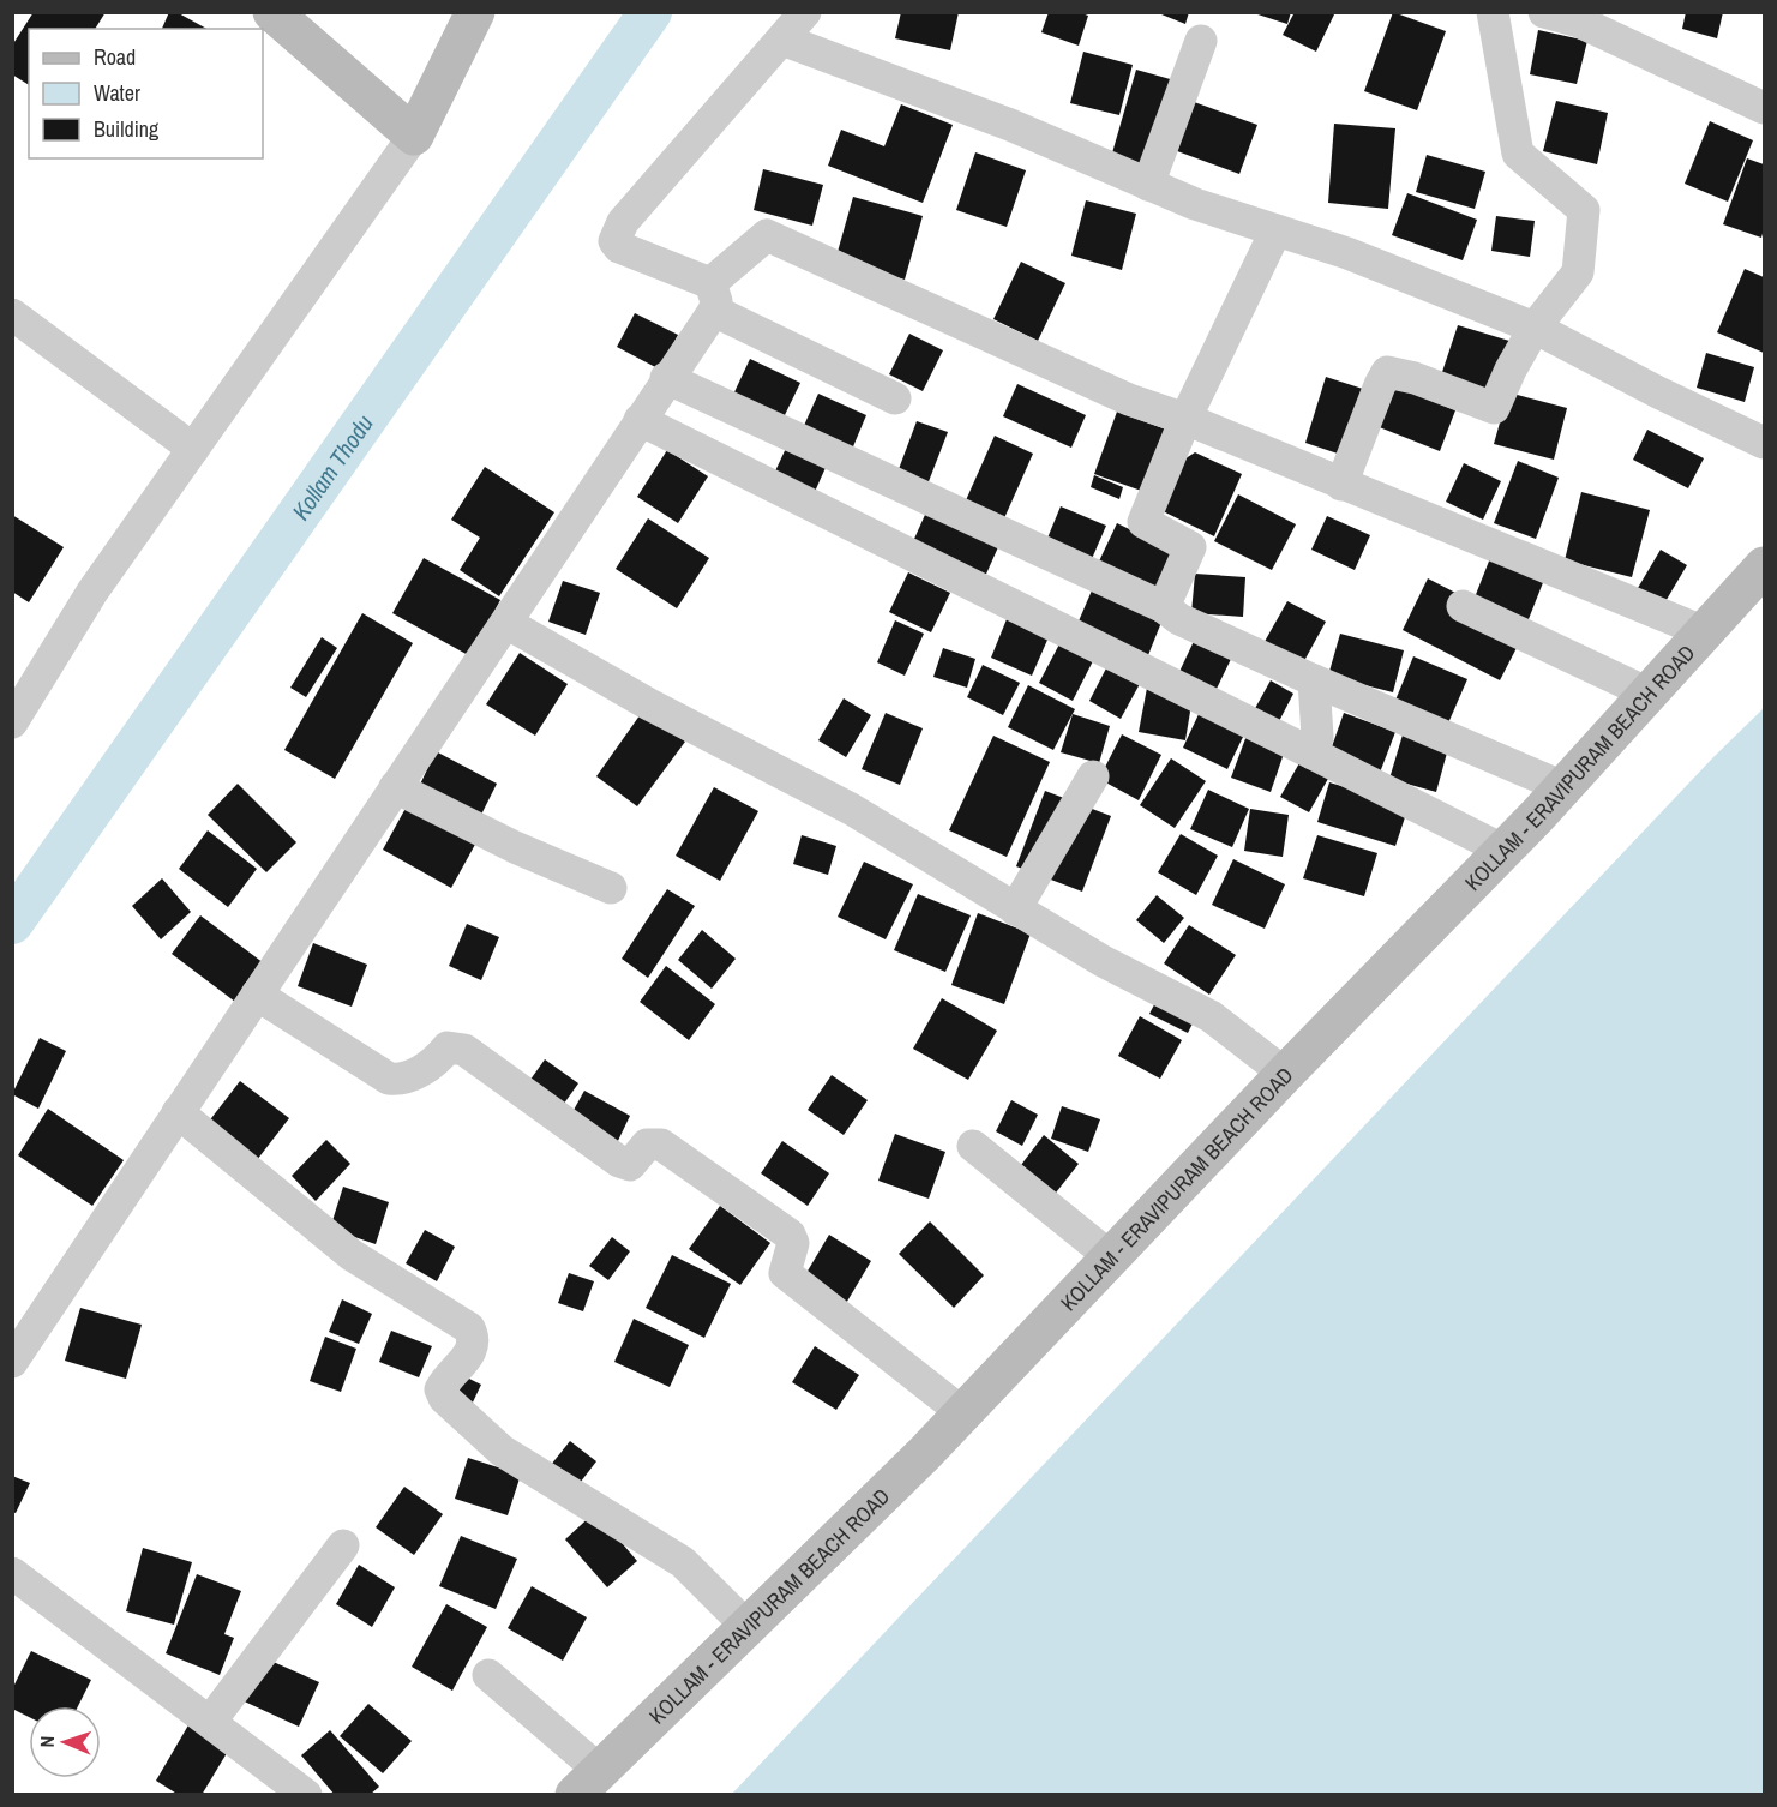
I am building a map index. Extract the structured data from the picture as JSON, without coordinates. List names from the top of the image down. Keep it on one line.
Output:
{"streets":{"main road":["KOLLAM - ERAVIPURAM BEACH ROAD"]},"water":["Kollam Thodu"],"legend":["Road","Water","Building"],"north":"left"}
